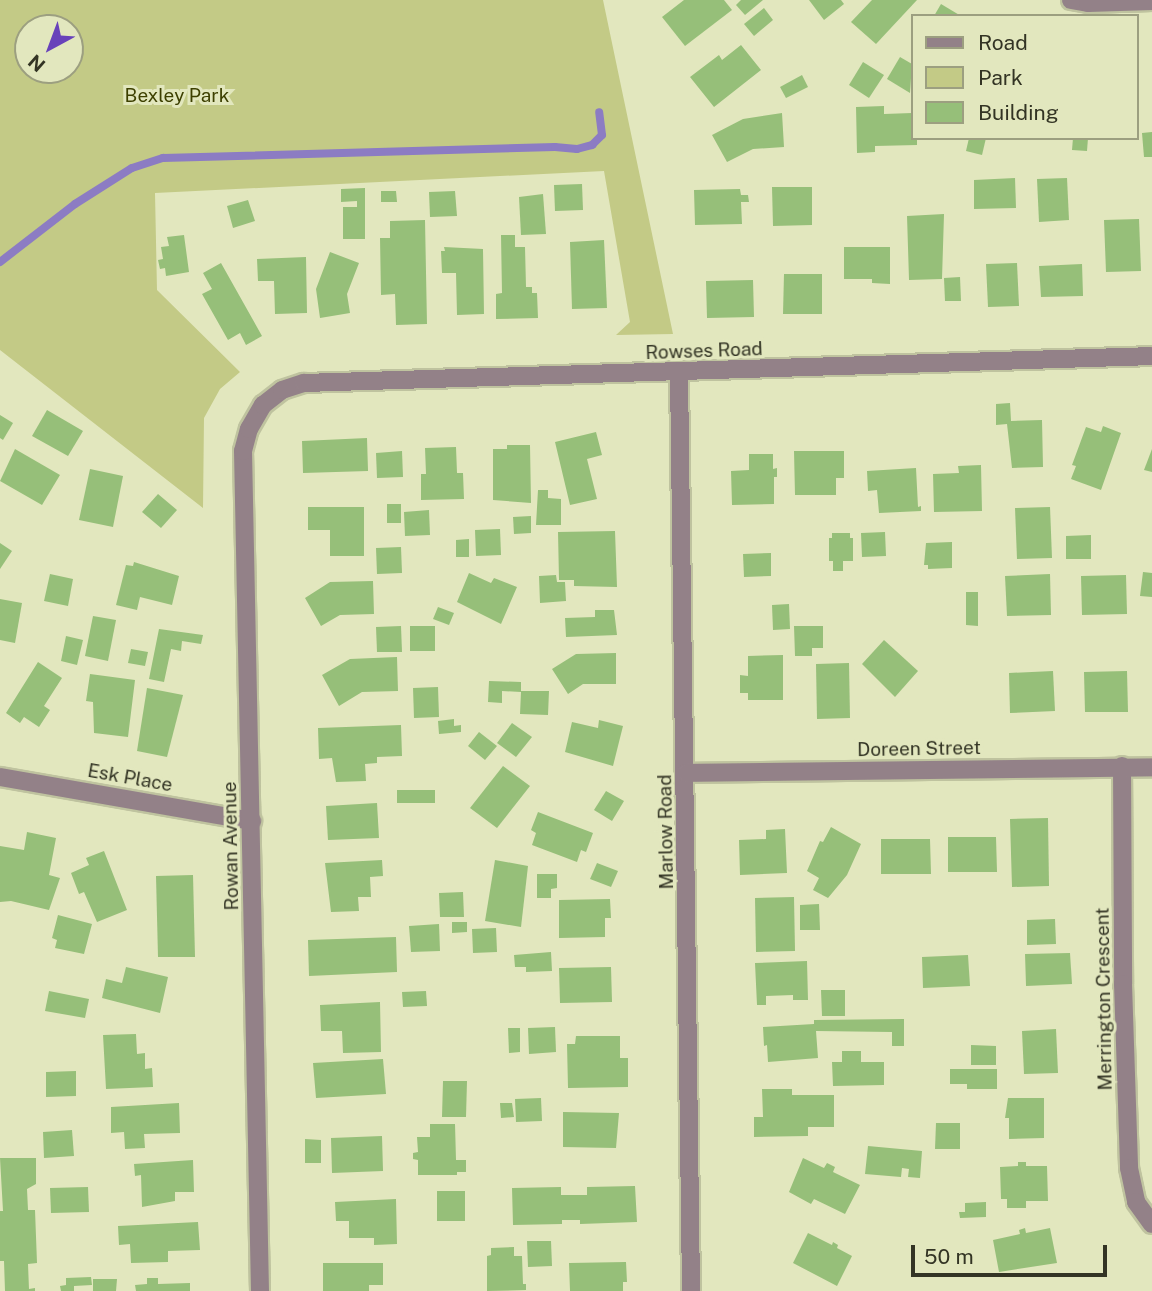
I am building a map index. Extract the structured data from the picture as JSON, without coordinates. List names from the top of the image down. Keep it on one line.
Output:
{"streets":{"street":["Rowses Road","Doreen Street","Esk Place","Marlow Road","Rowan Avenue","Merrington Crescent"]},"crossings":[["Rowses Road","Marlow Road"],["Rowses Road","Rowan Avenue"],["Doreen Street","Marlow Road"],["Doreen Street","Merrington Crescent"],["Esk Place","Rowan Avenue"]],"parks":["Bexley Park"],"legend":["Road","Park","Building"],"scale_bar":"50 m","north":"bottom left"}
